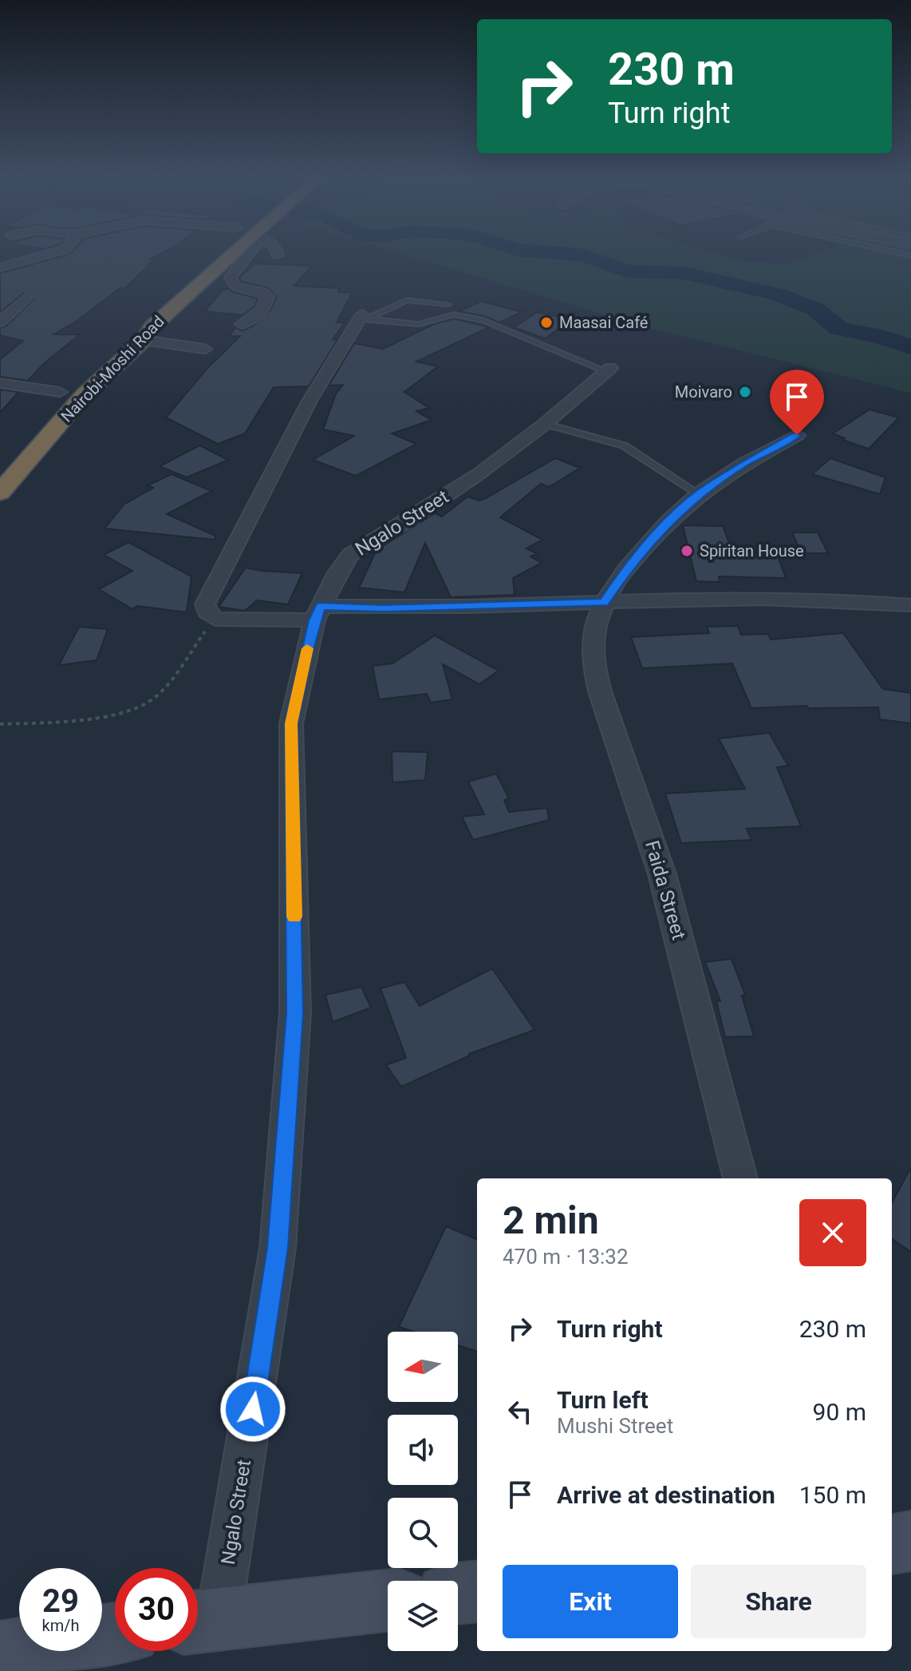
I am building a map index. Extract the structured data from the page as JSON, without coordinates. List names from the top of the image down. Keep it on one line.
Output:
{"streets":{"highway":["Nairobi-Moshi Road"],"street":["Ngalo Street","Faida Street"]},"places":["Maasai Café","Moivaro","Spiritan House"],"north":"left","page":{"turn":["230 m","Turn right"],"heading":["2 min","470 m · 13:32"],"list":[{"name":"Turn right","value":"230 m"},{"name":"Turn left","note":"Mushi Street","value":"90 m"},{"name":"Arrive at destination","value":"150 m"}],"buttons":["Exit","Share"],"speed":"29 km/h","limit":"30"}}
